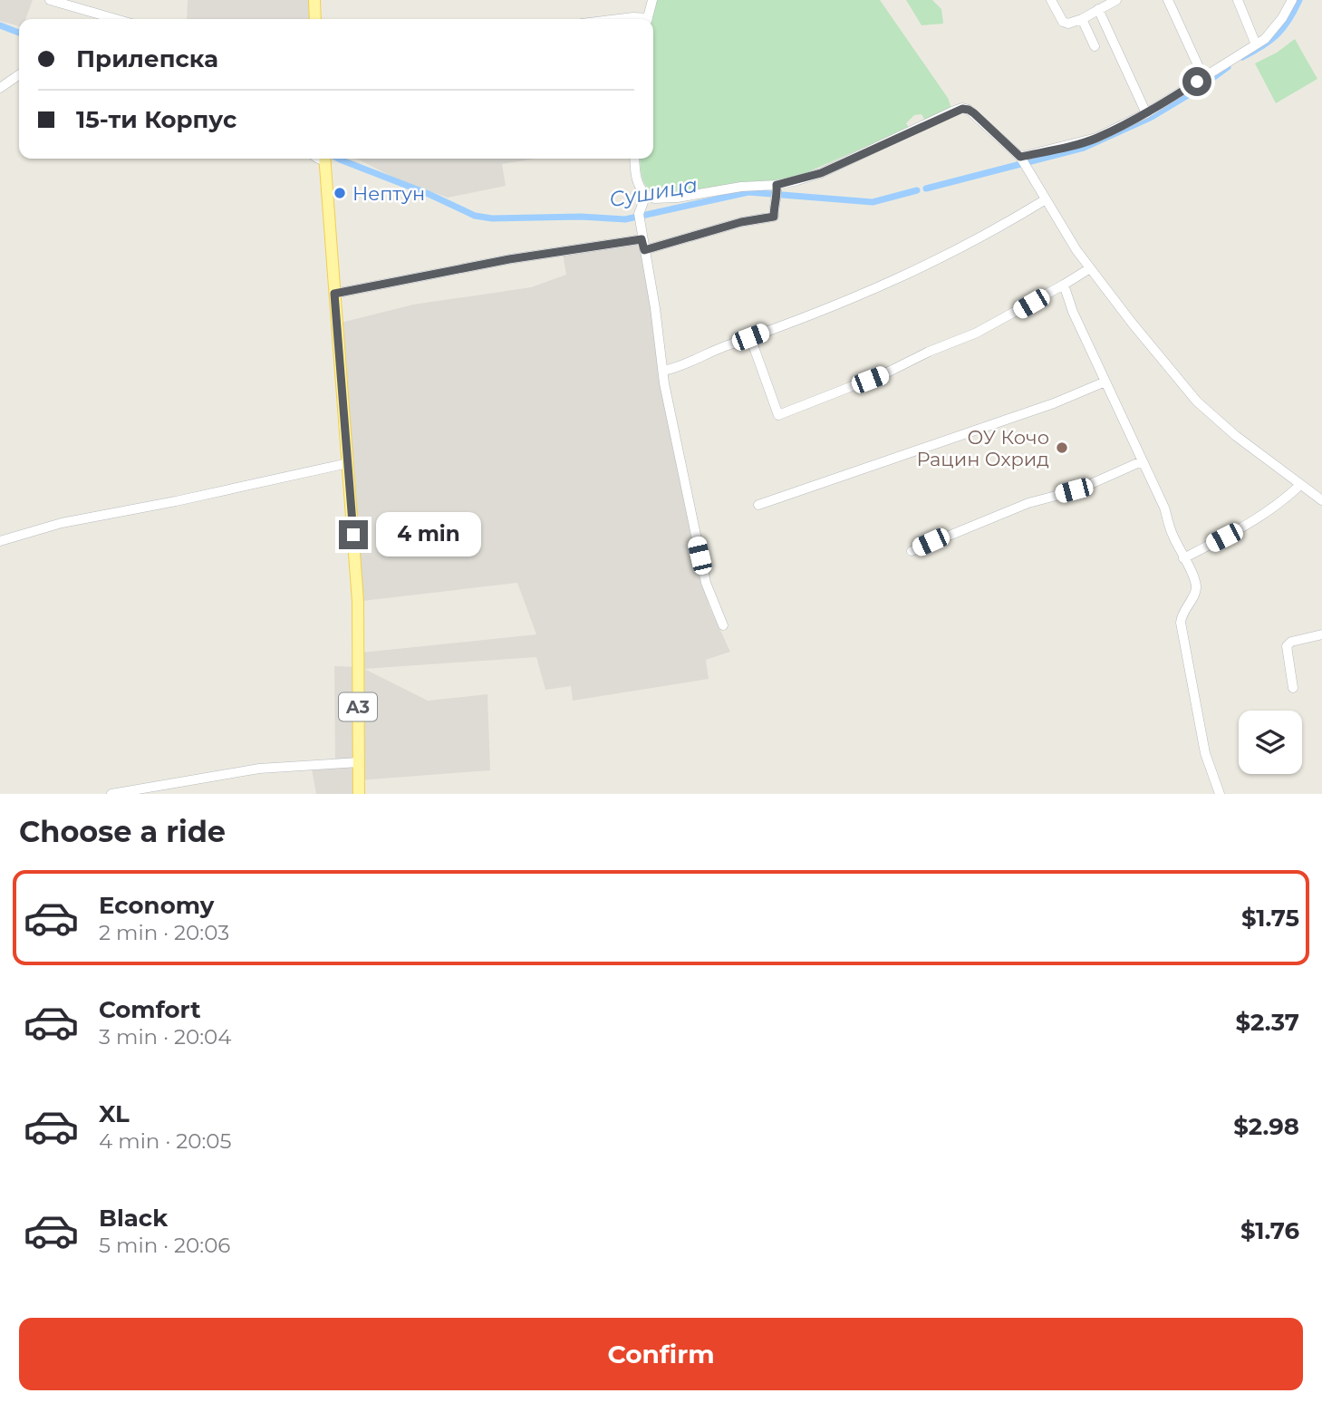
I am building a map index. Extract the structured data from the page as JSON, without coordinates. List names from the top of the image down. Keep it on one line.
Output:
{"streets":{"main road":["A3"]},"water":["Сушица"],"places":["Нептун","ОУ Кочо Рацин Охрид"],"page":{"banner":["Прилепска","15-ти Корпус"],"bubble":"4 min","heading":"Choose a ride","list":[{"name":"Economy","note":"2 min · 20:03","value":"$1.75"},{"name":"Comfort","note":"3 min · 20:04","value":"$2.37"},{"name":"XL","note":"4 min · 20:05","value":"$2.98"},{"name":"Black","note":"5 min · 20:06","value":"$1.76"}],"buttons":"Confirm"}}
